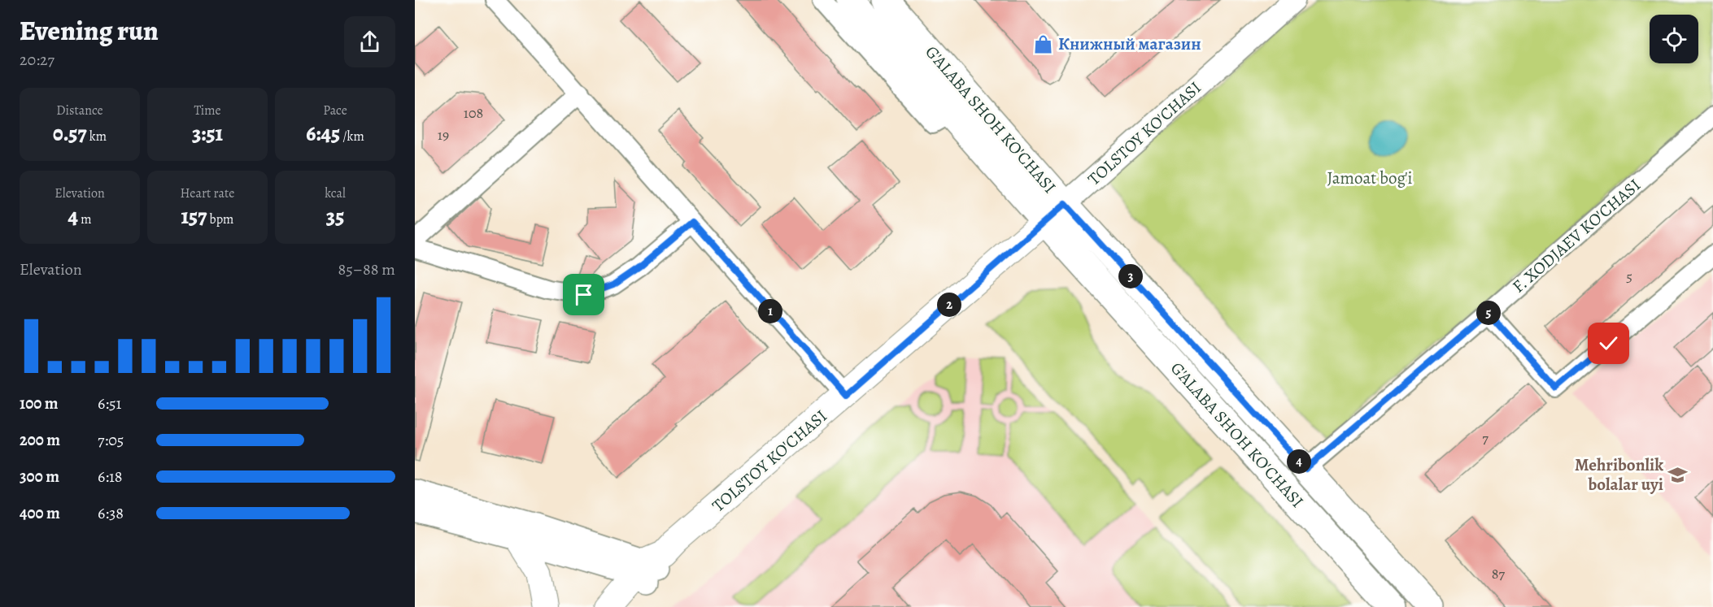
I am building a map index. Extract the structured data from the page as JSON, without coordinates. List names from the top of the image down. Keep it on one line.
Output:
{"streets":{"main road":["G'ALABA SHOH KO'CHASI","TOLSTOY KO'CHASI"],"street":["F. XODJAEV KO'CHASI"]},"crossings":[["G'ALABA SHOH KO'CHASI","TOLSTOY KO'CHASI"],["G'ALABA SHOH KO'CHASI","F. XODJAEV KO'CHASI"]],"parks":["Jamoat bog'i"],"places":{"shop":["Книжный магазин"],"school or university":["Mehribonlik bolalar uyi"]},"house_numbers":["108","19","5","7","87"],"page":{"heading":["Evening run","20:27"],"stats":[["Distance","0.57 km"],["Time","3:51"],["Pace","6:45 /km"],["Elevation","4 m"],["Heart rate","157 bpm"],["kcal","35"]],"chart":["Elevation","85–88 m"],"pins":["3","2","1","5","4"],"list":[{"name":"100 m","note":"6:51"},{"name":"200 m","note":"7:05"},{"name":"300 m","note":"6:18"},{"name":"400 m","note":"6:38"}]}}
